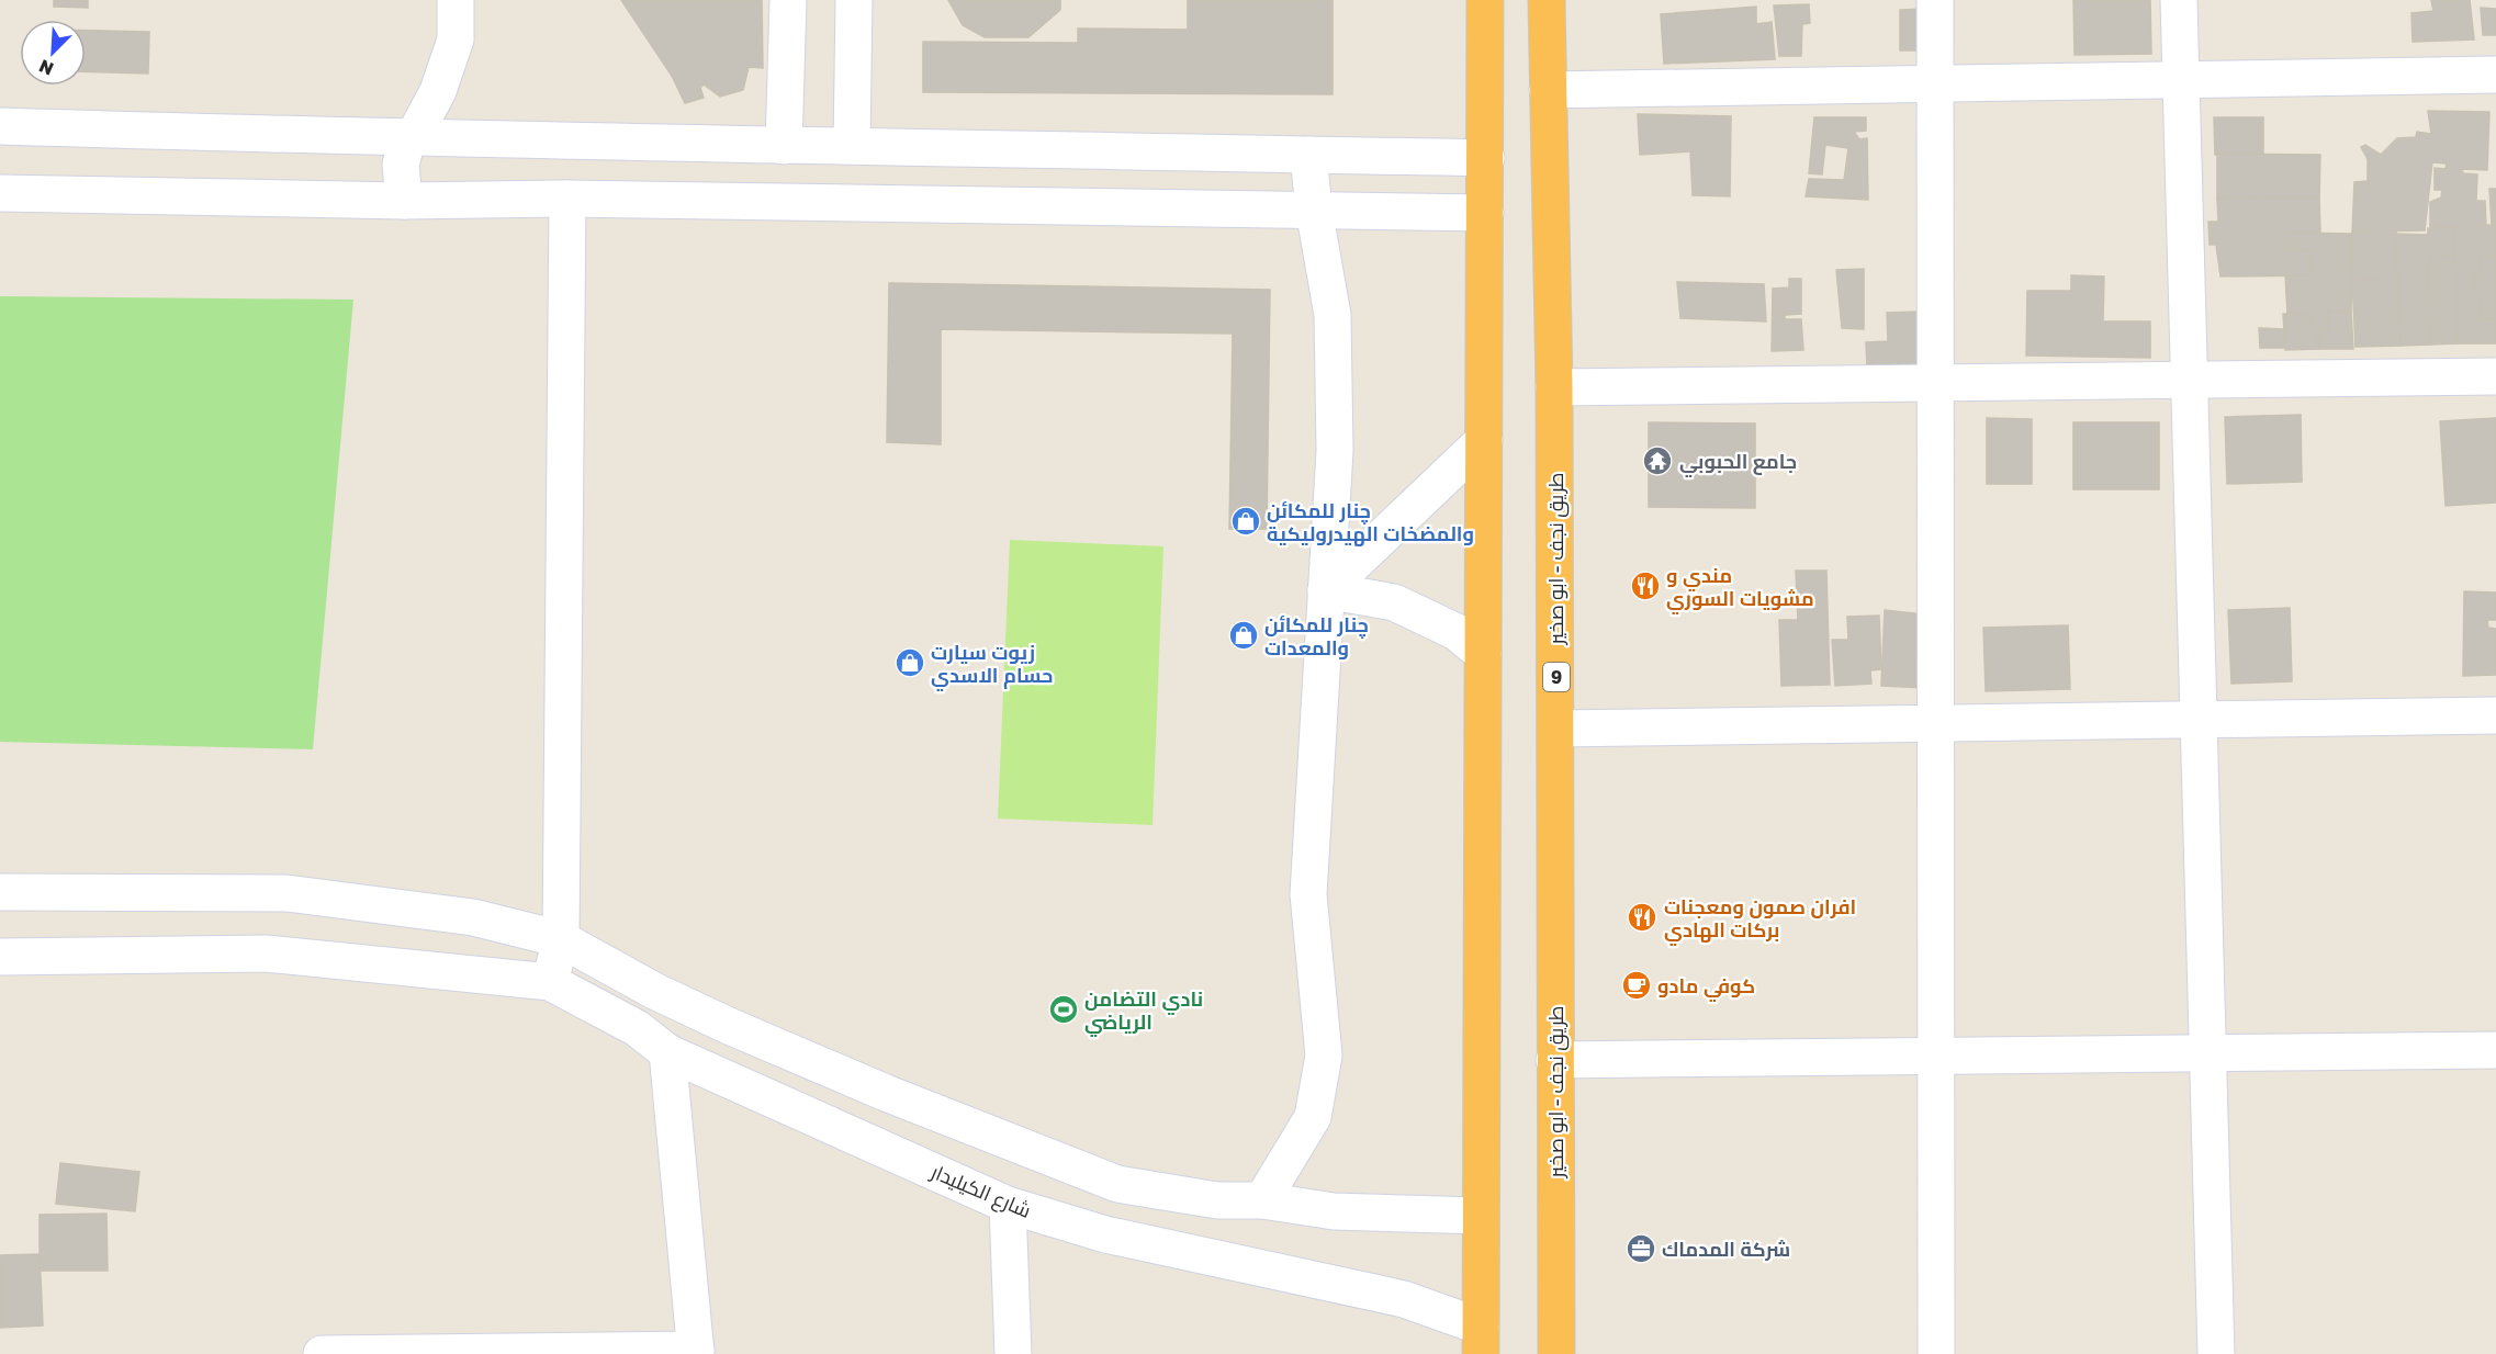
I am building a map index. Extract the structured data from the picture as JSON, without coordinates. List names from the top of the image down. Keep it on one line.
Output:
{"streets":{"highway":["طريق نجف - ابو صخير","9"],"street":["شارع الكيليدار"]},"places":{"temple":["جامع الحبوبي"],"shop":["چنار للمكائن والمضخات الهيدروليكية","چنار للمكائن والمعدات","زيوت سيارت حسام الاسدي"],"restaurant":["مندي و مشويات السوري","افران صمون ومعجنات بركات الهادي"],"cafe":["كوفي مادو"],"sports":["نادي التضامن الرياضي"],"office":["شركة المدماك"]},"north":"bottom left"}
